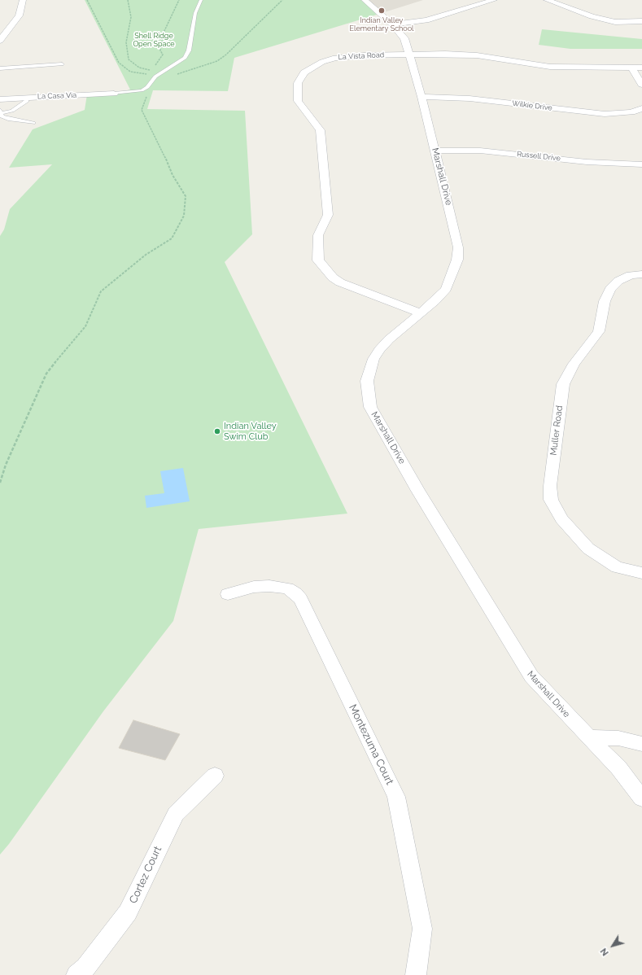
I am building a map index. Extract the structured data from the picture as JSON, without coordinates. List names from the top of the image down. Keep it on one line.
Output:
{"streets":{"street":["La Vista Road","La Casa Via","Wilkie Drive","Russell Drive","Marshall Drive","Muller Road","Montezuma Court","Cortez Court"]},"crossings":[["La Vista Road","Marshall Drive"],["Wilkie Drive","Marshall Drive"],["Russell Drive","Marshall Drive"]],"parks":["Shell Ridge Open Space"],"places":["Indian Valley Elementary School","Indian Valley Swim Club"],"north":"bottom left"}
